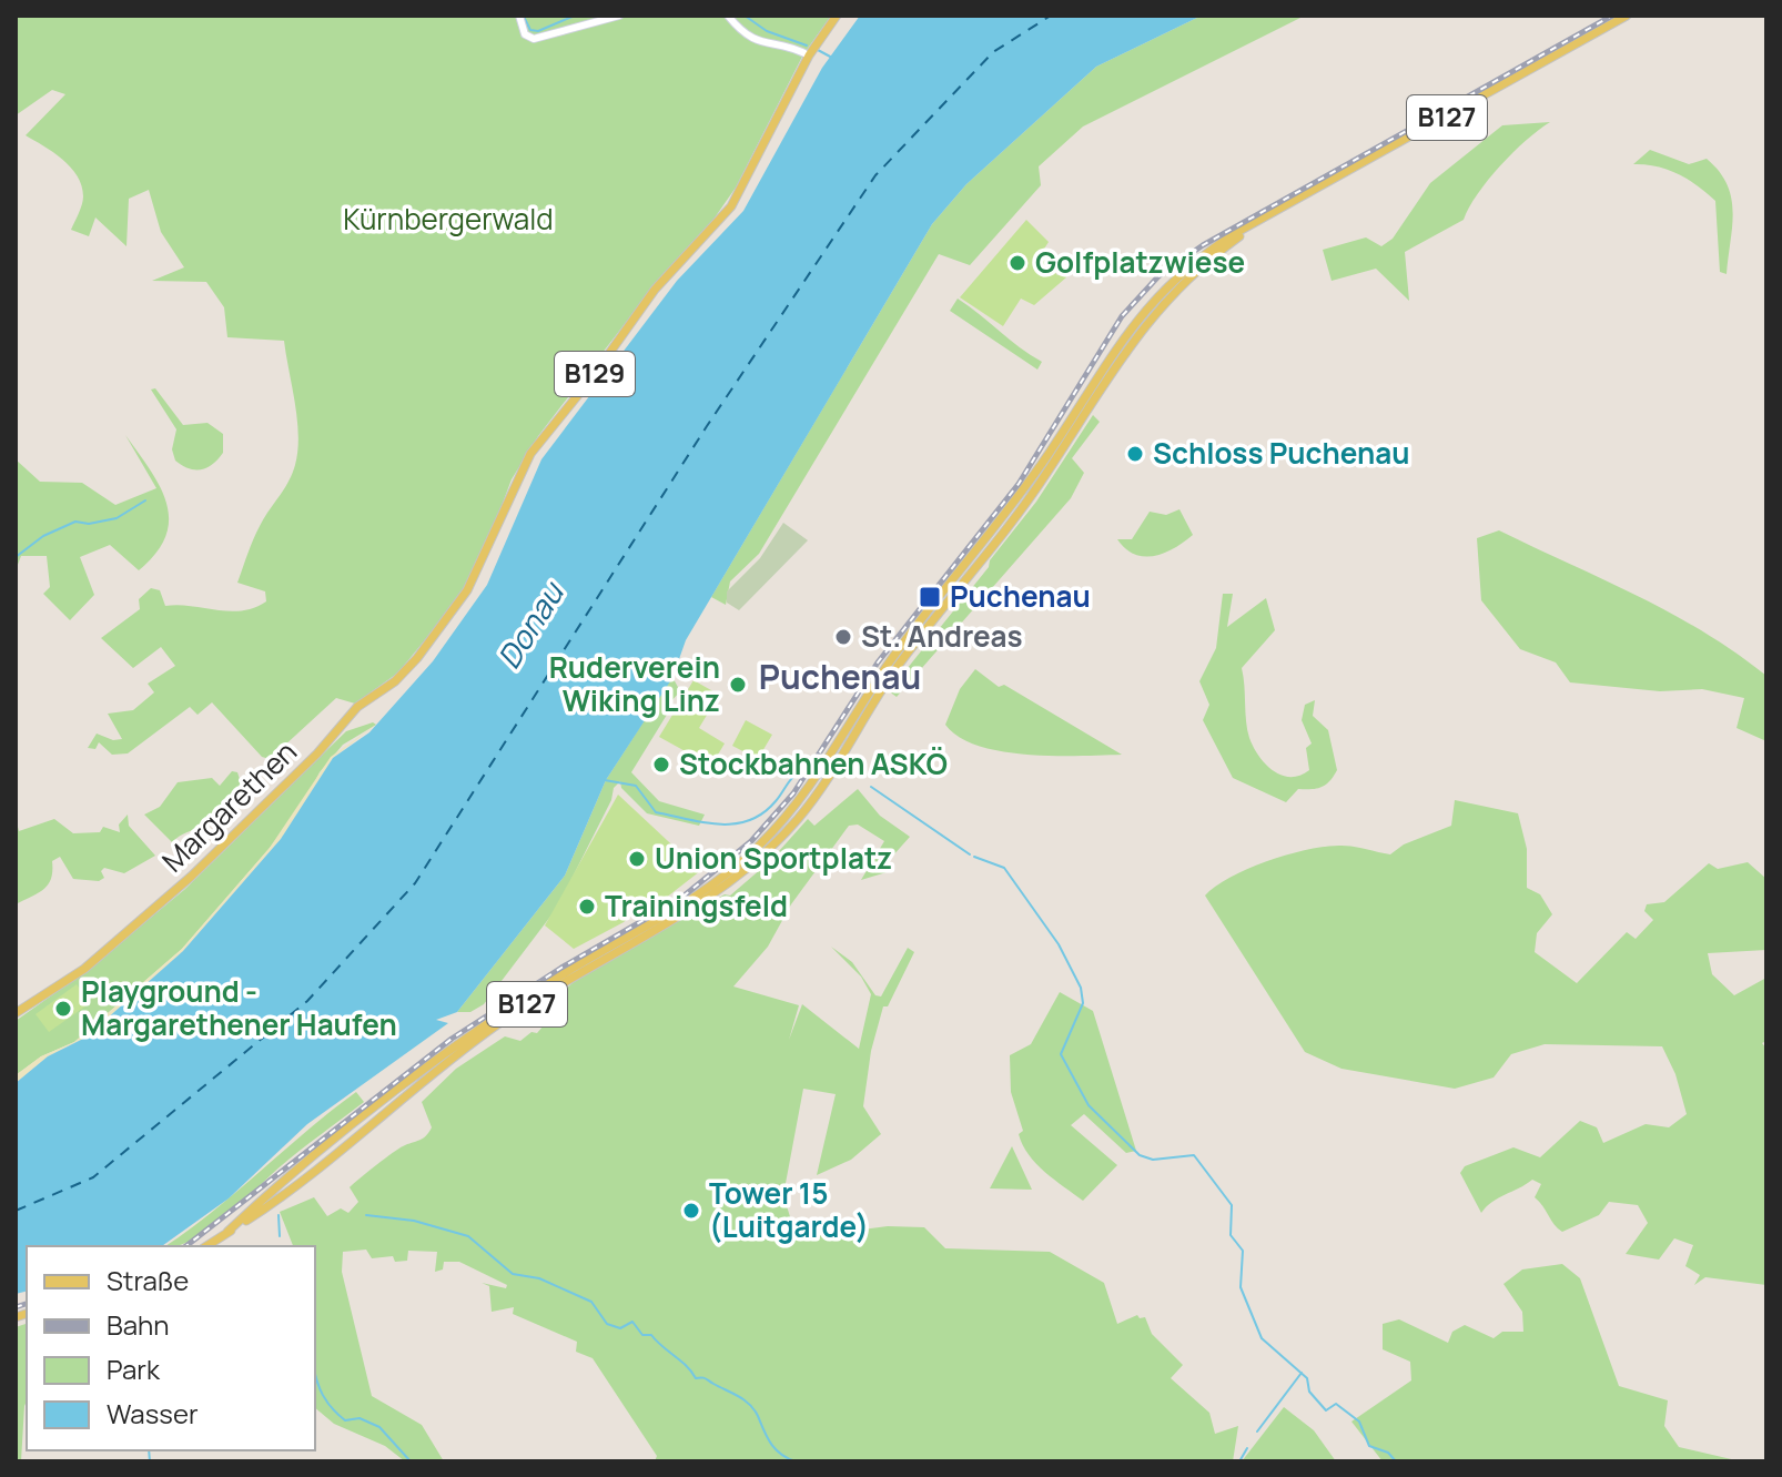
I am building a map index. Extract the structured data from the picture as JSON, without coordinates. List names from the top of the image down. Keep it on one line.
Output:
{"streets":{"main road":["B127","B129","Margarethen"]},"crossings":[["B129","Margarethen"]],"districts":["Puchenau"],"water":["Donau"],"parks":["Kürnbergerwald"],"places":{"other":["Golfplatzwiese","Schloss Puchenau","St. Andreas","Ruderverein Wiking Linz","Stockbahnen ASKÖ","Union Sportplatz","Trainingsfeld","Playground - Margarethener Haufen","Tower 15 (Luitgarde)"],"transit":["Puchenau"]},"legend":["Straße","Bahn","Park","Wasser"]}
